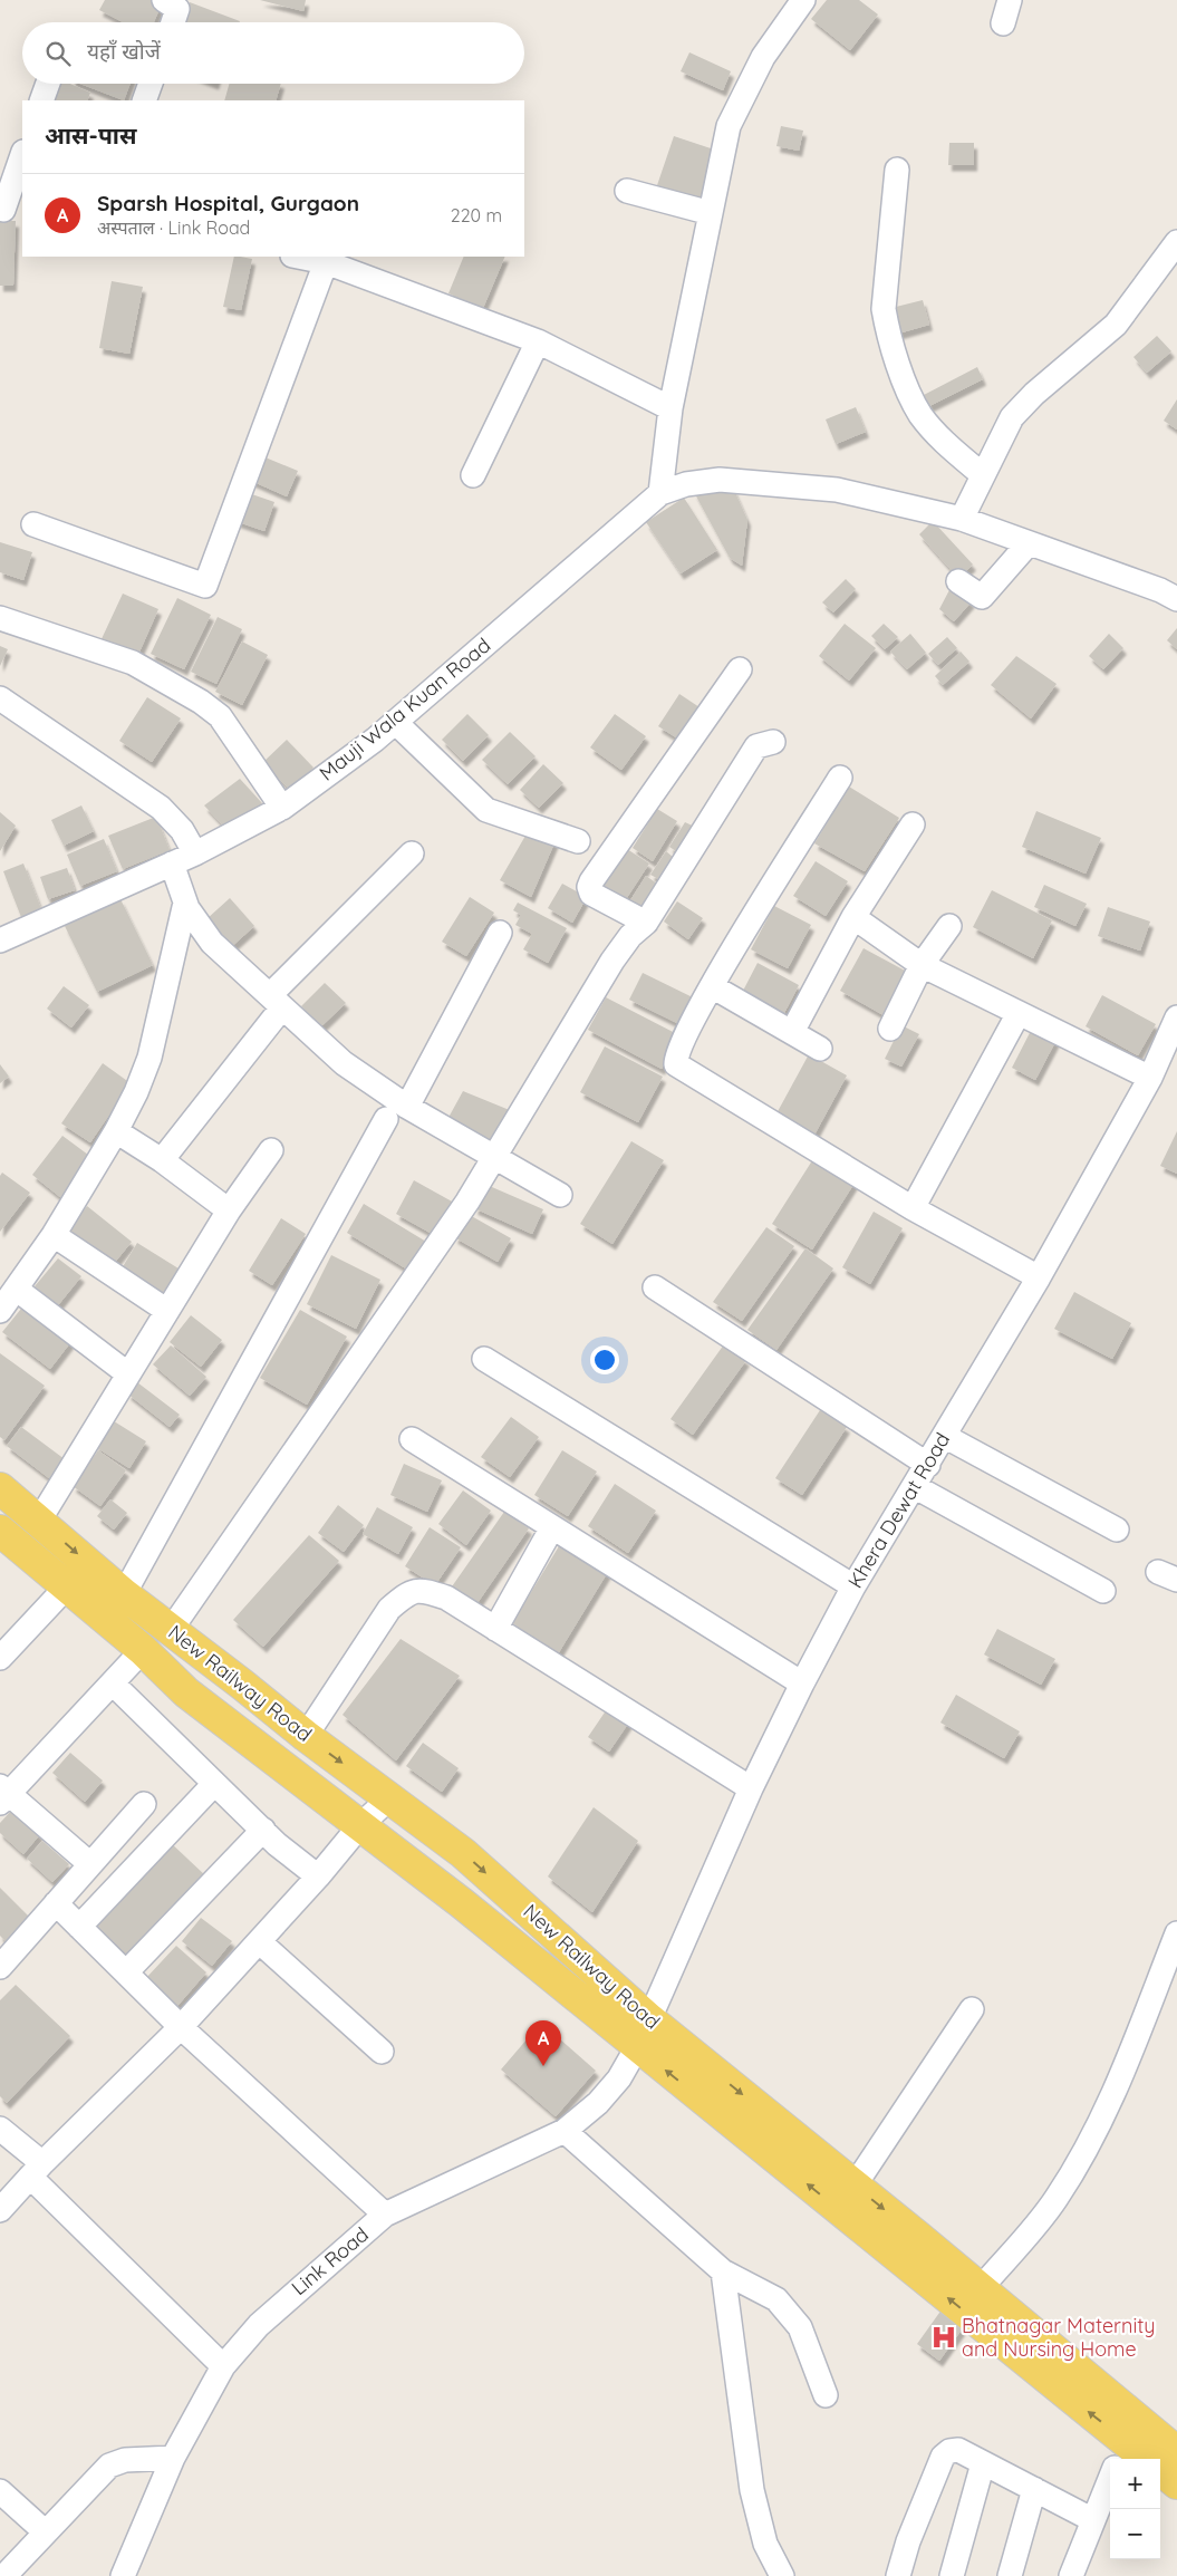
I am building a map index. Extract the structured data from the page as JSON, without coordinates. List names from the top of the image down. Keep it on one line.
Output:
{"streets":{"main road":["New Railway Road"],"street":["Mauji Wala Kuan Road","Khera Dewat Road","Link Road"]},"crossings":[["Khera Dewat Road","New Railway Road"],["Khera Dewat Road","Link Road"],["New Railway Road","Link Road"]],"places":{"hospital":["Bhatnagar Maternity and Nursing Home"]},"page":{"search":"यहाँ खोजें","heading":"आस-पास","list":[{"mark":"A","name":"Sparsh Hospital, Gurgaon","note":"अस्पताल · Link Road","value":"220 m"}],"pins":"A","map_buttons":["+","−"]}}
